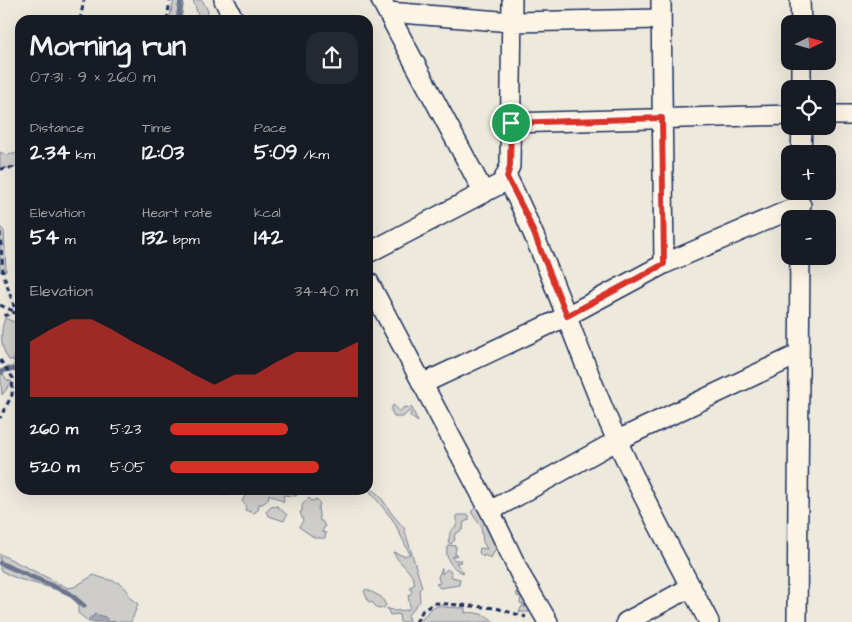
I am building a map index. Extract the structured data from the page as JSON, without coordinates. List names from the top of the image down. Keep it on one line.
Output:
{"north":"right","page":{"map_buttons":["+","−"],"heading":["Morning run","07:31 · 9 × 260 m"],"stats":[["Distance","2.34 km"],["Time","12:03"],["Pace","5:09 /km"],["Elevation","54 m"],["Heart rate","132 bpm"],["kcal","142"]],"chart":["Elevation","34–40 m"],"list":[{"name":"260 m","note":"5:23"},{"name":"520 m","note":"5:05"}]}}
